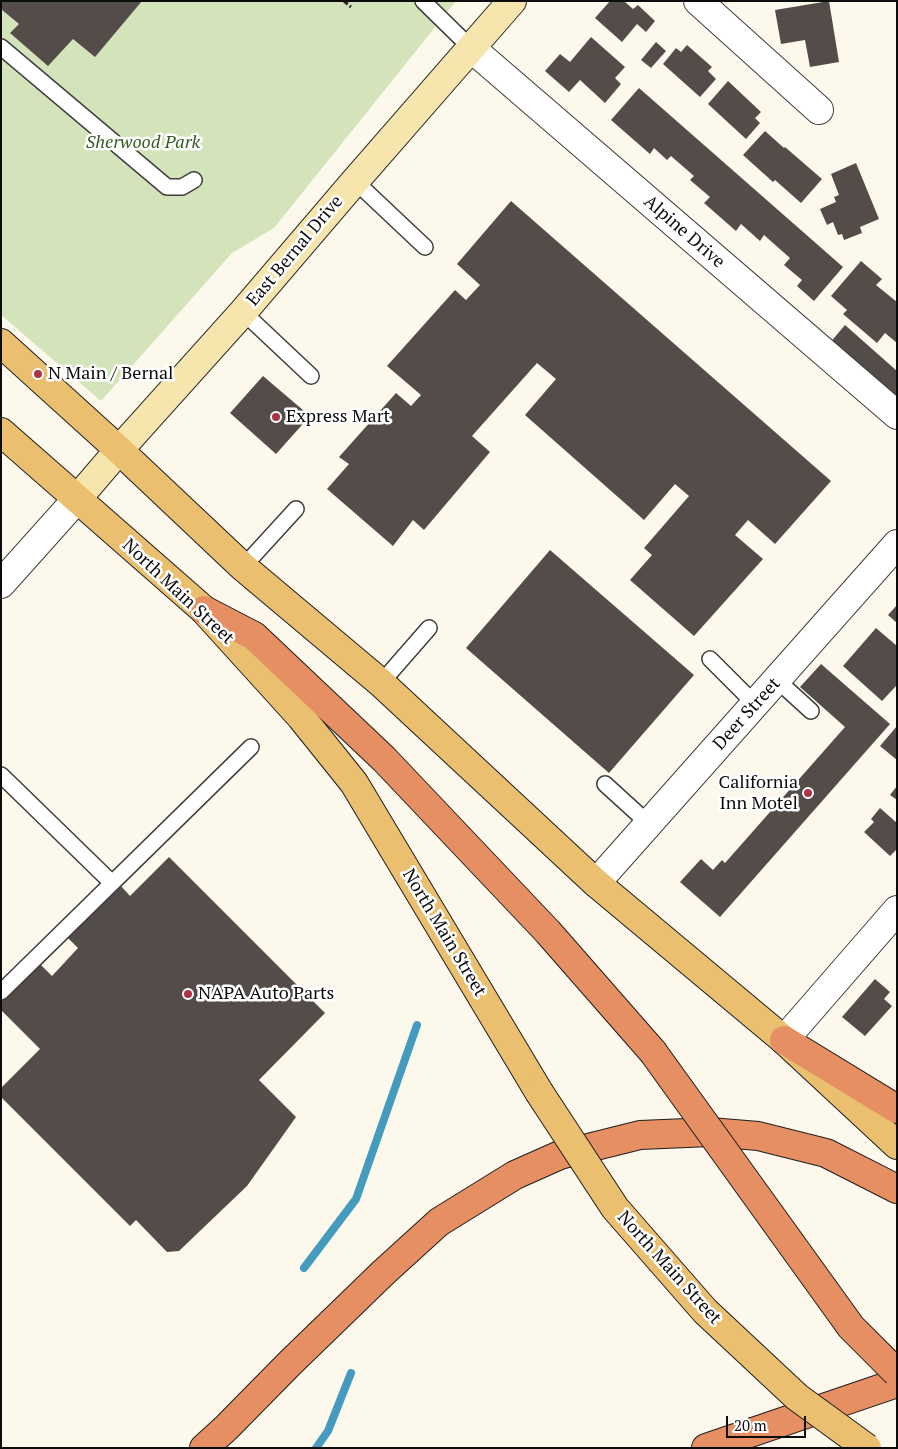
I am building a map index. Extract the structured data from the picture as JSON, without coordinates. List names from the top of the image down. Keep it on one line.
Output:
{"streets":{"main road":["East Bernal Drive","North Main Street"],"street":["Alpine Drive","Deer Street"]},"crossings":[["Alpine Drive","East Bernal Drive"],["East Bernal Drive","North Main Street"]],"parks":["Sherwood Park"],"places":["N Main / Bernal","Express Mart","California Inn Motel","NAPA Auto Parts"],"scale_bar":"20 m"}
